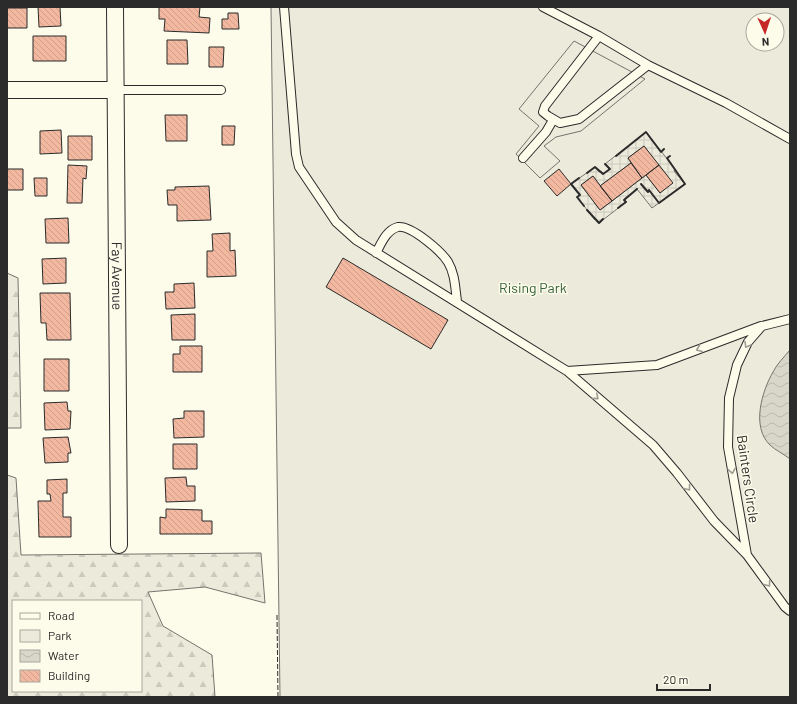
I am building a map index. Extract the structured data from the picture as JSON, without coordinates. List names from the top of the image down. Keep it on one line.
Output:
{"streets":{"street":["Fay Avenue"],"lane":["Bainters Circle"]},"one_way":["Bainters Circle"],"parks":["Rising Park"],"legend":["Road","Park","Water","Building"],"scale_bar":"20 m","north":"bottom"}
